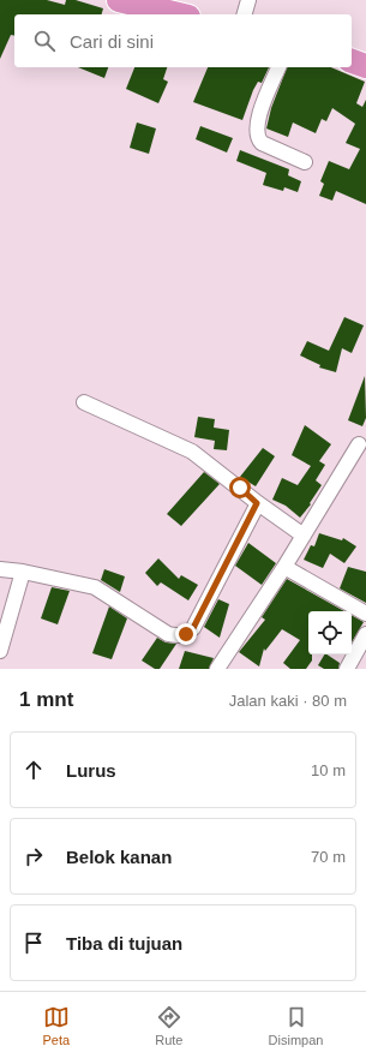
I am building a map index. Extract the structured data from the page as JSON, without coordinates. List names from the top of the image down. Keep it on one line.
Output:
{"page":{"search":"Cari di sini","heading":["1 mnt","Jalan kaki · 80 m"],"list":[["Lurus","10 m"],["Belok kanan","70 m"],"Tiba di tujuan"],"nav":["Peta","Rute","Disimpan"]}}
